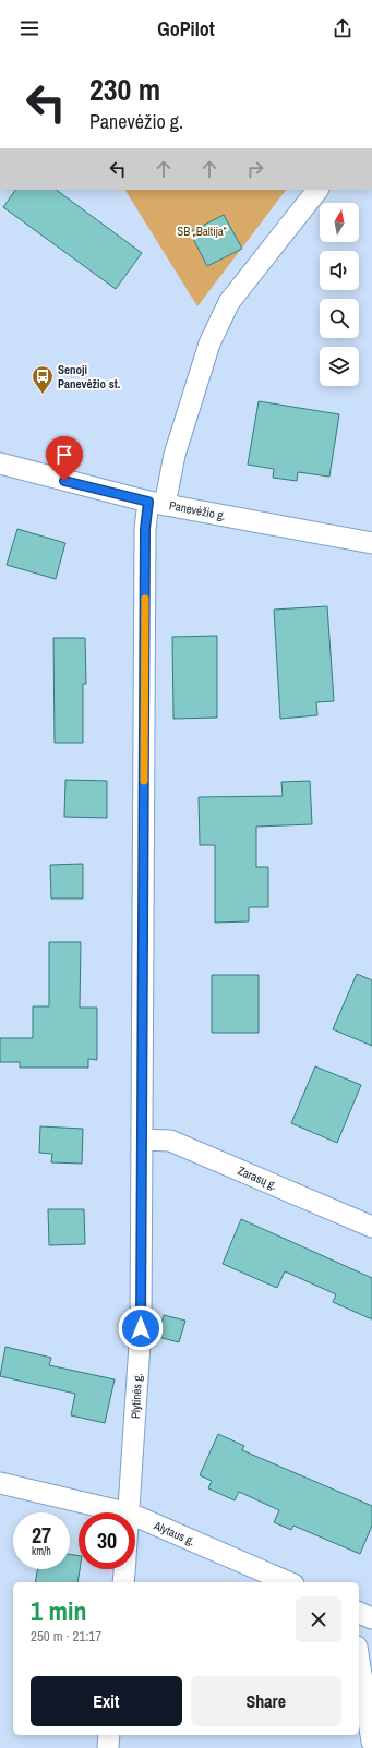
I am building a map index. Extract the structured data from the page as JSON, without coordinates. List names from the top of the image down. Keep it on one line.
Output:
{"streets":{"street":["Panevėžio g.","Zarasų g.","Plytinės g.","Alytaus g."]},"crossings":[["Panevėžio g.","Plytinės g."],["Zarasų g.","Plytinės g."]],"parks":["SB „Baltija“"],"places":{"bus stop":["Senoji Panevėžio st."]},"north":"top","page":{"header":"GoPilot","turn":["230 m","Panevėžio g."],"speed":"27 km/h","limit":"30","heading":["1 min","250 m · 21:17"],"buttons":["Exit","Share"]}}
